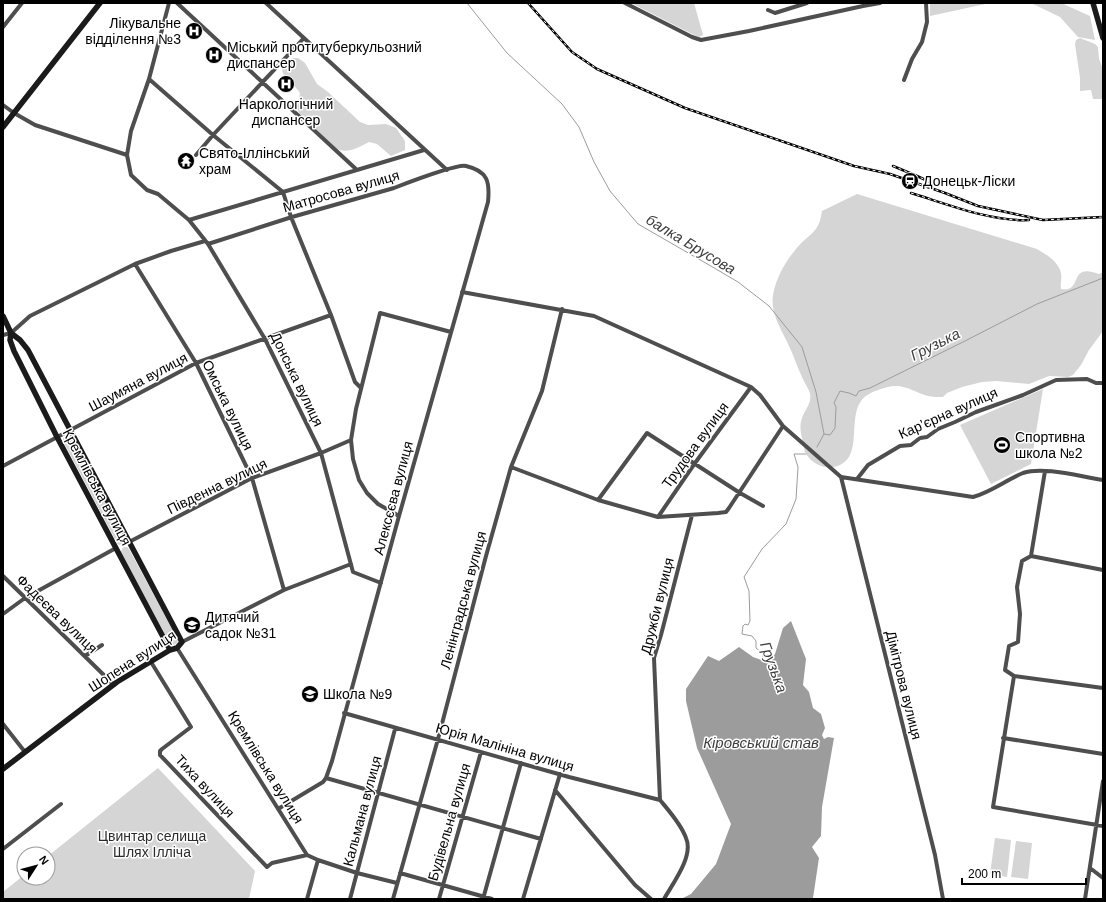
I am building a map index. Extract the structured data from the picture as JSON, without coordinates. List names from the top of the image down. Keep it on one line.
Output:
{"streets":{"street":["Матросова вулиця","Донська вулиця","Шаумяна вулиця","Омська вулиця","Кар’єрна вулиця","Трудова вулиця","Південна вулиця","Кремлівська вулиця","Алексєєва вулиця","Ленінградська вулиця","Дружби вулиця","Фадеєва вулиця","Шопена вулиця","Дімітрова вулиця","Юрія Малініна вулиця","Тиха вулиця","Кальмана вулиця","Будівельна вулиця"]},"crossings":[["Матросова вулиця","Донська вулиця"],["Матросова вулиця","Омська вулиця"],["Матросова вулиця","Кремлівська вулиця"],["Матросова вулиця","Алексєєва вулиця"],["Донська вулиця","Шаумяна вулиця"],["Донська вулиця","Південна вулиця"],["Донська вулиця","Шопена вулиця"],["Шаумяна вулиця","Омська вулиця"],["Шаумяна вулиця","Кремлівська вулиця"],["Омська вулиця","Південна вулиця"],["Омська вулиця","Шопена вулиця"],["Південна вулиця","Кремлівська вулиця"],["Кремлівська вулиця","Шопена вулиця"],["Кремлівська вулиця","Тиха вулиця"],["Алексєєва вулиця","Юрія Малініна вулиця"],["Ленінградська вулиця","Юрія Малініна вулиця"],["Дружби вулиця","Юрія Малініна вулиця"],["Фадеєва вулиця","Шопена вулиця"],["Шопена вулиця","Тиха вулиця"],["Юрія Малініна вулиця","Кальмана вулиця"],["Юрія Малініна вулиця","Будівельна вулиця"]],"water":["балка Брусова","Грузька","Кіровський став"],"parks":["Цвинтар селища Шлях Ілліча"],"places":{"hospital":["Лікувальне відділення №3","Міський протитуберкульозний диспансер","Наркологічний диспансер"],"temple":["Свято-Іллінський храм"],"station":["Донецьк-Ліски"],"sports":["Спортивна школа №2"],"school or university":["Дитячий садок №31","Школа №9"]},"scale_bar":"200 m","north":"top right"}
